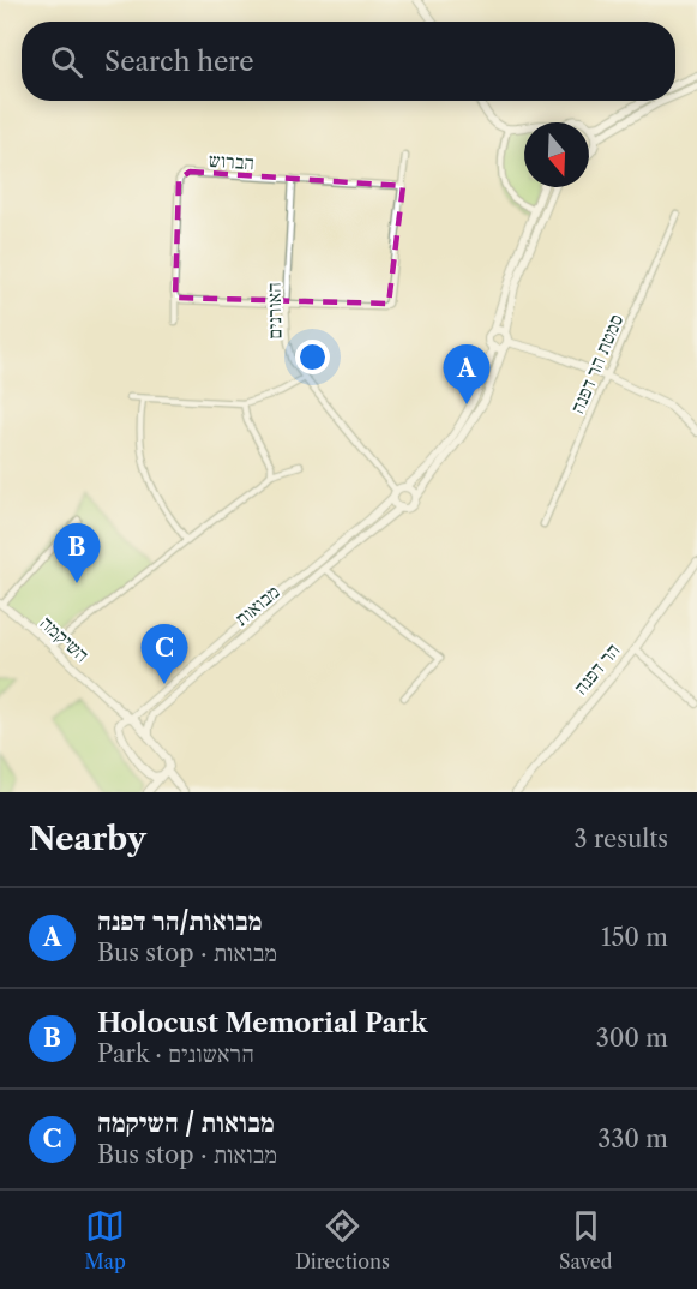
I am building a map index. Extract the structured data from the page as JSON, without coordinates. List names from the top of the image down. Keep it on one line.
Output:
{"streets":{"street":["הברוש","האורנים","סמטת הר דפנה","מבואות","השיקמה","הר דפנה"]},"crossings":[["הברוש","האורנים"],["האורנים","מבואות"],["מבואות","השיקמה"]],"north":"bottom","page":{"search":"Search here","pins":["A","B","C"],"heading":["Nearby","3 results"],"list":[{"mark":"A","name":"מבואות/הר דפנה","note":"Bus stop · מבואות","value":"150 m"},{"mark":"B","name":"Holocust Memorial Park","note":"Park · הראשונים","value":"300 m"},{"mark":"C","name":"מבואות / השיקמה","note":"Bus stop · מבואות","value":"330 m"}],"nav":["Map","Directions","Saved"]}}
